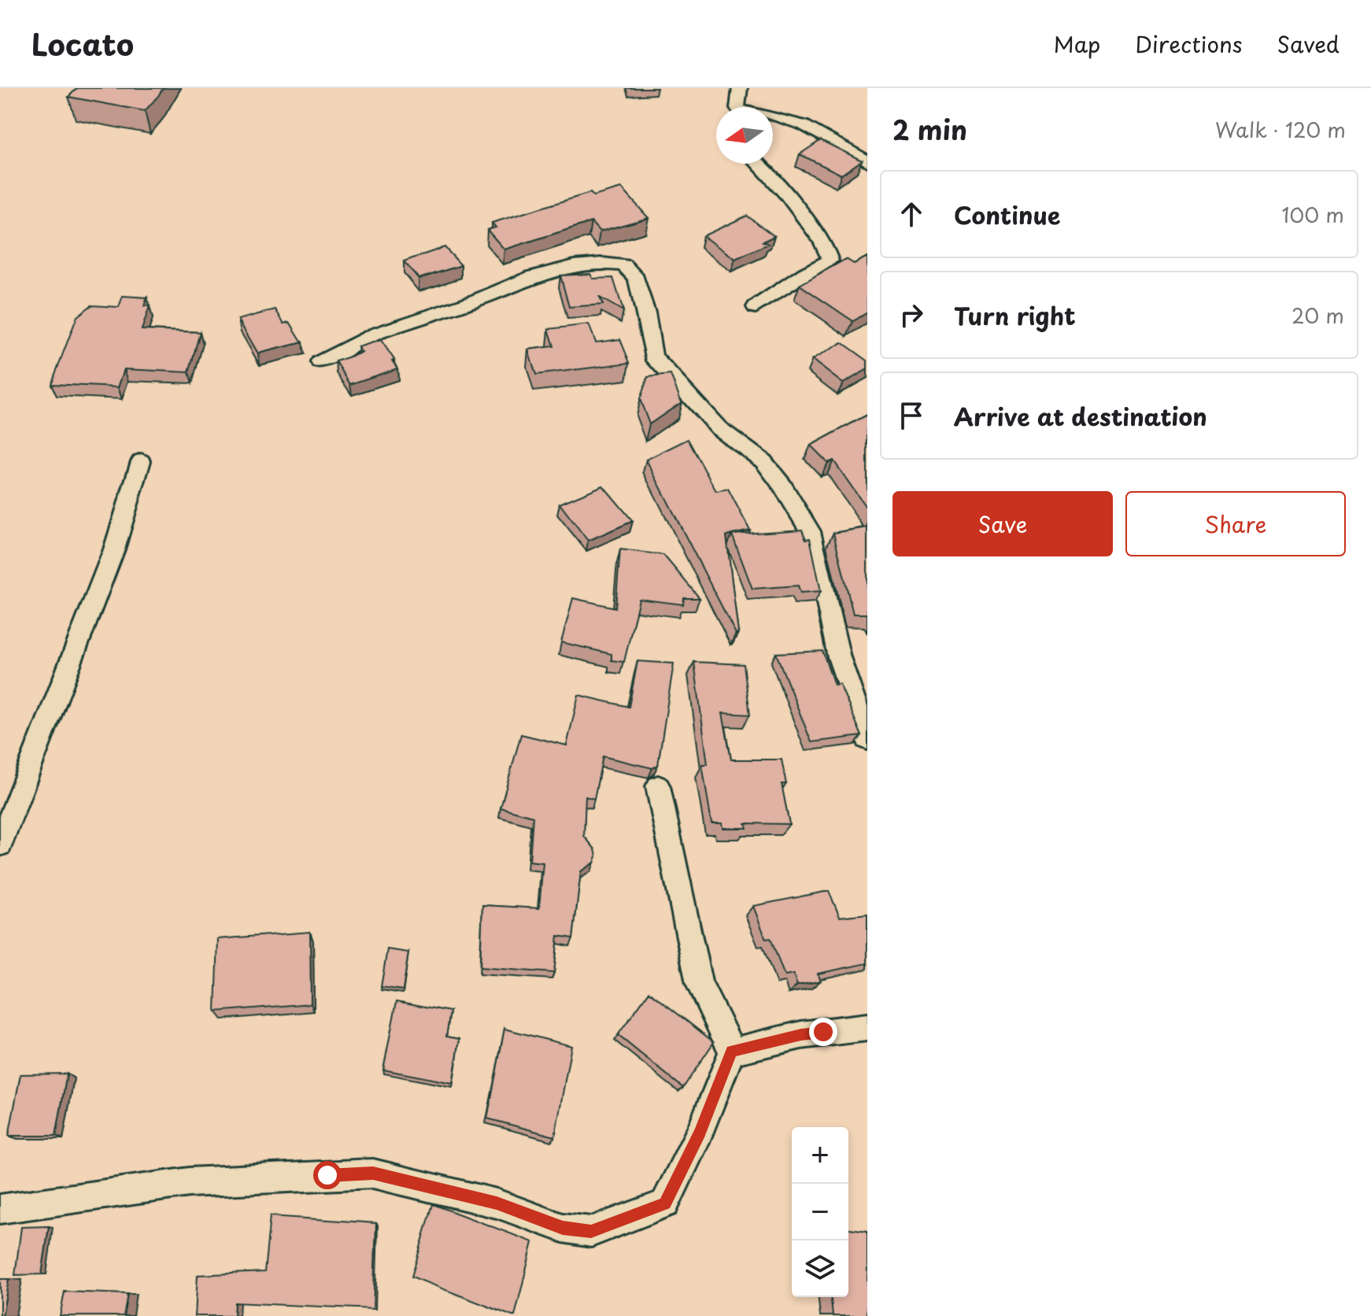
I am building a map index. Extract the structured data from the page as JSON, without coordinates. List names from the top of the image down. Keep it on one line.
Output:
{"north":"left","page":{"header":"Locato","nav":["Map","Directions","Saved"],"heading":["2 min","Walk · 120 m"],"list":[["Continue","100 m"],["Turn right","20 m"],"Arrive at destination"],"buttons":["Save","Share"],"map_buttons":["+","−"]}}
